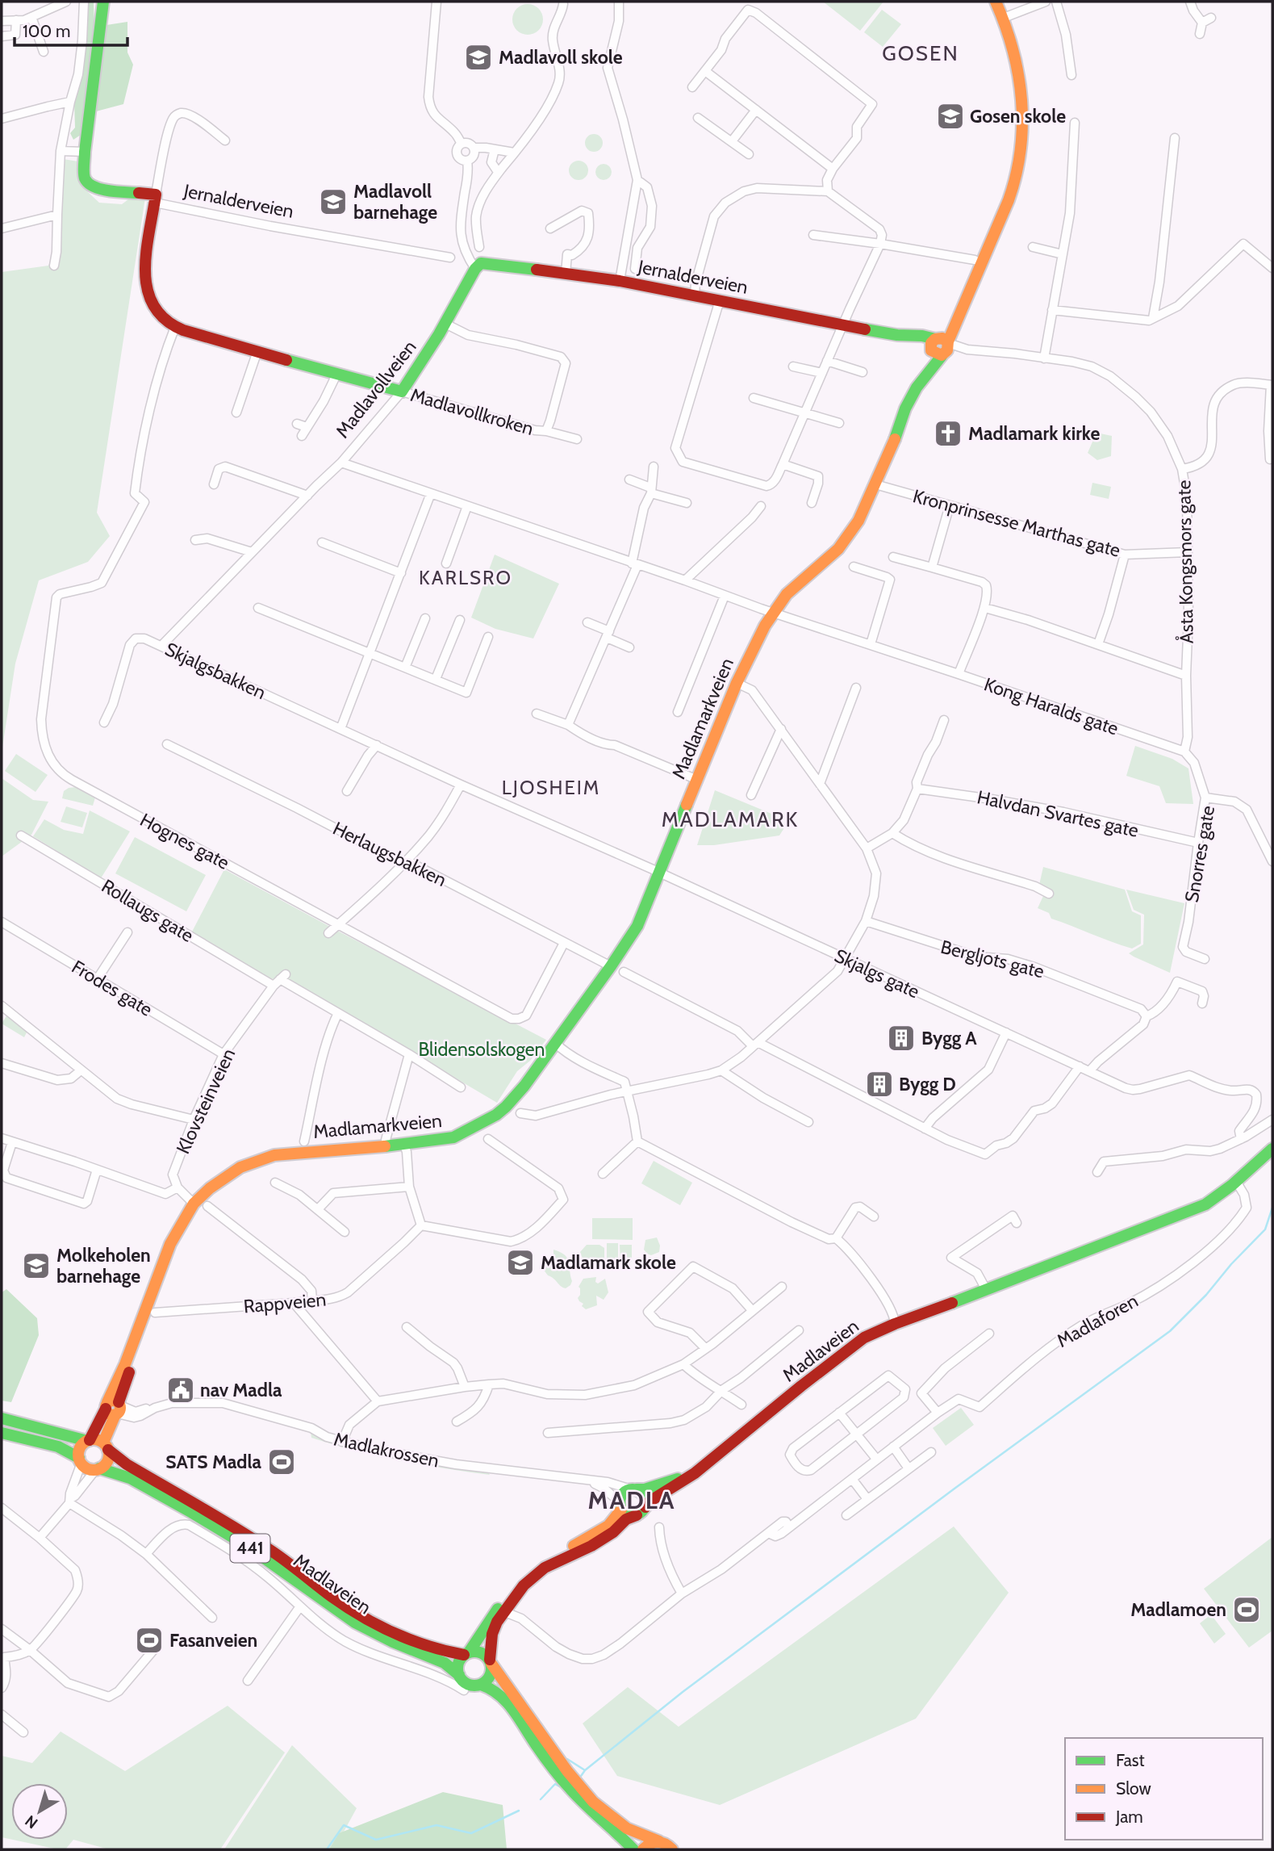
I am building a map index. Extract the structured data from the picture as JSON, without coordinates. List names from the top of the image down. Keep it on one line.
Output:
{"streets":{"main road":["Jernalderveien","Madlavollveien","Madlamarkveien","Madlaveien","441"],"street":["Madlavollkroken","Kronprinsesse Marthas gate","Åsta Kongsmors gate","Skjalgsbakken","Kong Haralds gate","Halvdan Svartes gate","Hognes gate","Herlaugsbakken","Snorres gate","Rollaugs gate","Bergljots gate","Skjalgs gate","Frodes gate","Klovsteinveien","Rappveien","Madlaforen","Madlakrossen"]},"crossings":[["Jernalderveien","Madlavollveien"],["Jernalderveien","Åsta Kongsmors gate"],["Jernalderveien","Madlamarkveien"],["Madlavollveien","Madlavollkroken"],["Madlavollveien","Skjalgsbakken"],["Madlavollveien","Kong Haralds gate"],["Kronprinsesse Marthas gate","Åsta Kongsmors gate"],["Kronprinsesse Marthas gate","Madlamarkveien"],["Åsta Kongsmors gate","Kong Haralds gate"],["Åsta Kongsmors gate","Madlamarkveien"],["Skjalgsbakken","Madlamarkveien"],["Skjalgsbakken","Skjalgs gate"],["Kong Haralds gate","Madlamarkveien"],["Madlamarkveien","Herlaugsbakken"],["Madlamarkveien","Skjalgs gate"],["Madlamarkveien","Rappveien"],["Madlamarkveien","Madlaveien"],["Madlamarkveien","Madlakrossen"],["Madlamarkveien","441"],["Halvdan Svartes gate","Snorres gate"],["Hognes gate","Herlaugsbakken"],["Rollaugs gate","Klovsteinveien"],["Frodes gate","Klovsteinveien"],["Madlaforen","Madlaveien"],["Madlaveien","Madlakrossen"],["Madlaveien","441"]],"districts":["GOSEN","KARLSRO","LJOSHEIM","MADLAMARK","MADLA"],"parks":["Blidensolskogen"],"places":{"school or university":["Madlavoll skole","Gosen skole","Madlavoll barnehage","Madlamark skole","Molkeholen barnehage"],"church":["Madlamark kirke"],"building":["Bygg A","Bygg D"],"public building":["nav Madla"],"sports":["SATS Madla","Madlamoen","Fasanveien"]},"legend":["Fast","Slow","Jam"],"scale_bar":"100 m","north":"bottom left"}
